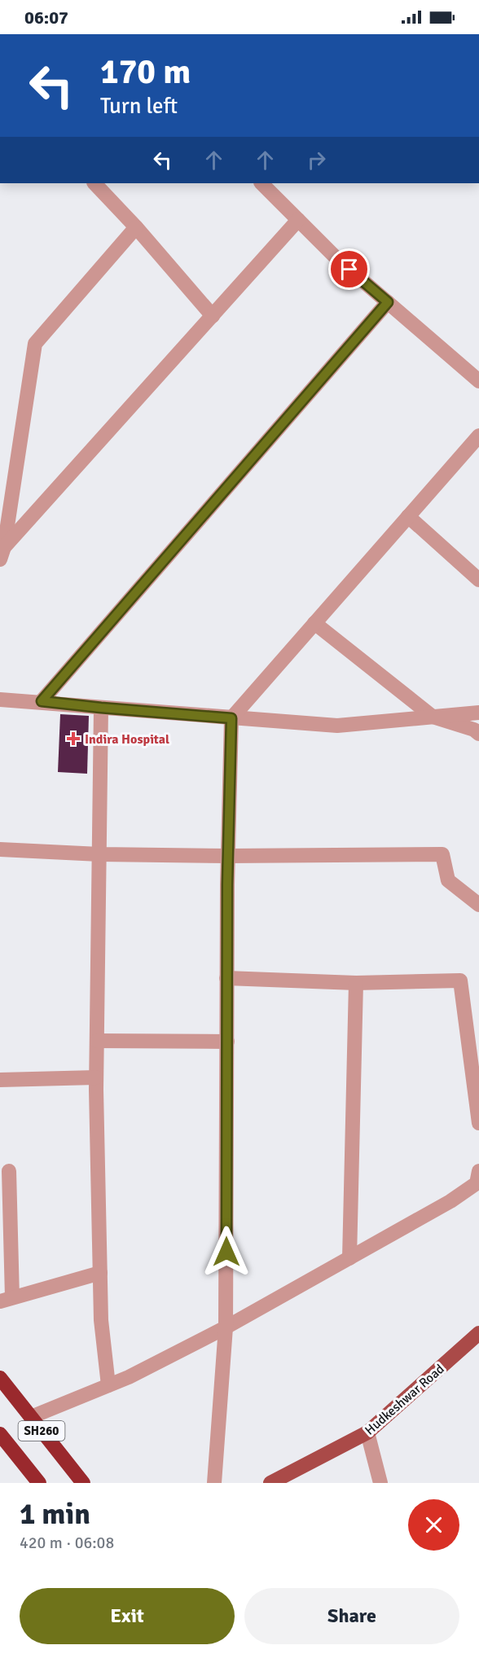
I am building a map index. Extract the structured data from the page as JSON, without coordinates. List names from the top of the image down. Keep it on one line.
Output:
{"streets":{"highway":["SH260"],"main road":["Hudkeshwar Road"]},"places":{"health":["Indira Hospital"]},"page":{"status":"06:07","turn":["170 m","Turn left"],"heading":["1 min","420 m · 06:08"],"buttons":["Exit","Share"]}}
